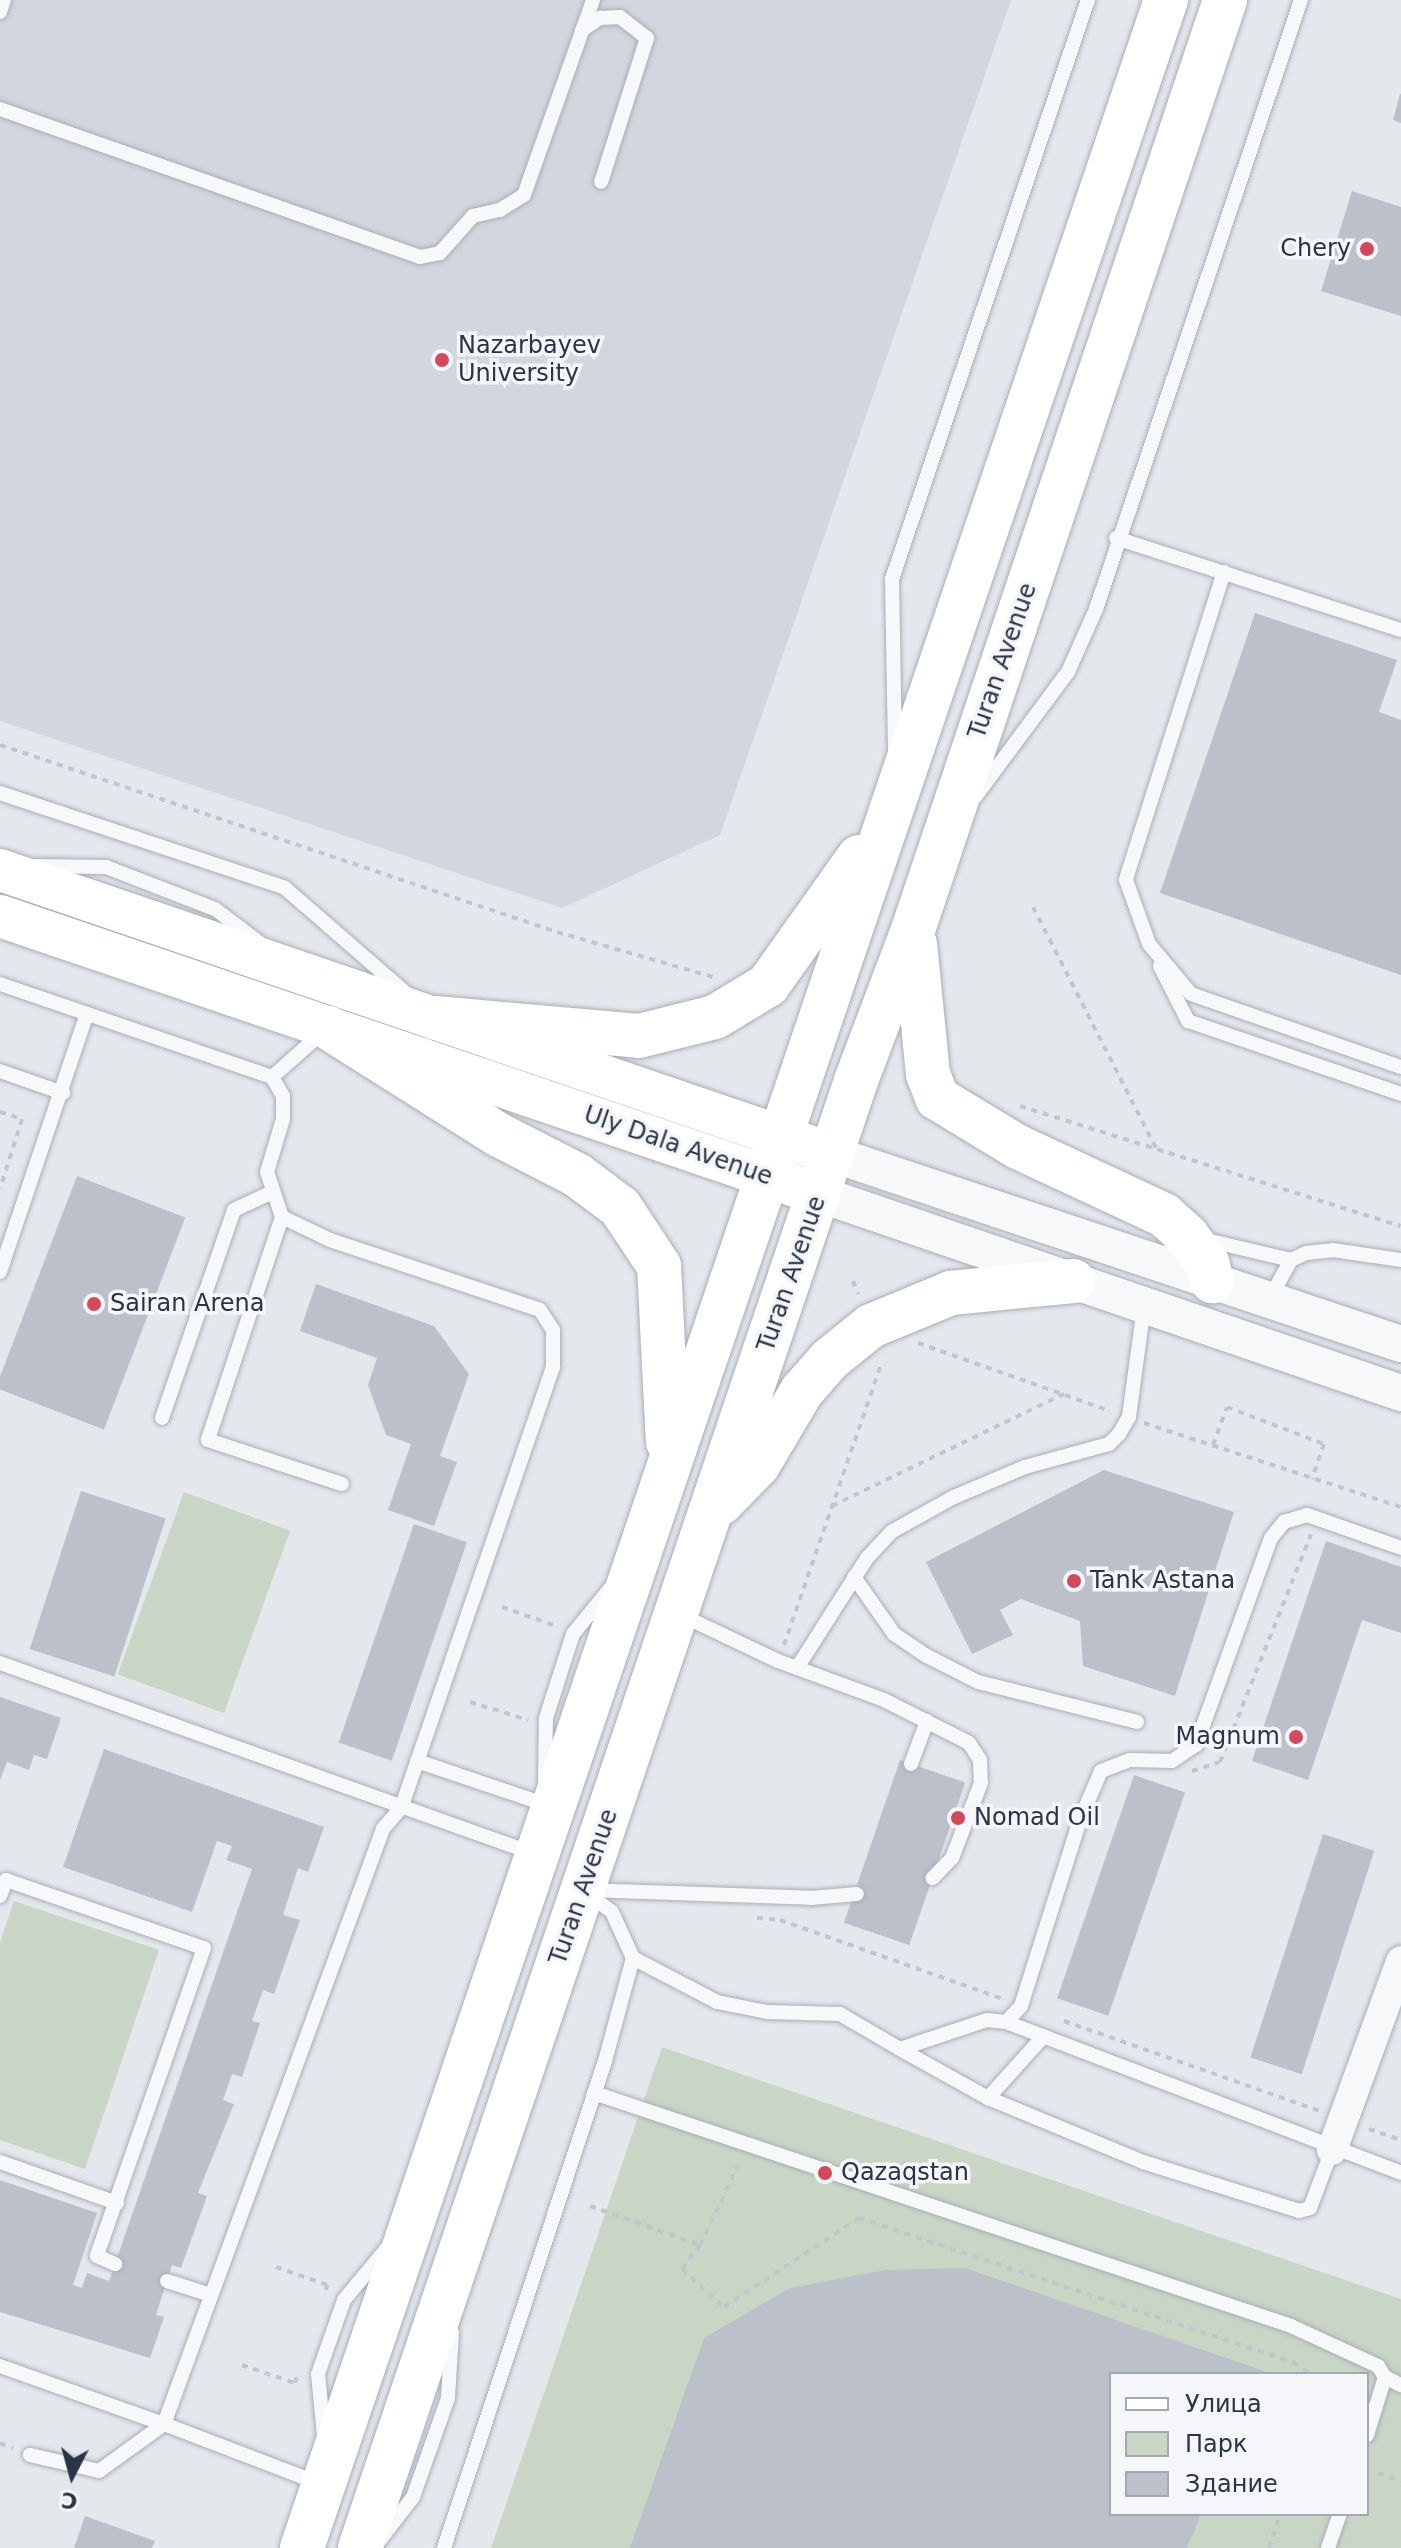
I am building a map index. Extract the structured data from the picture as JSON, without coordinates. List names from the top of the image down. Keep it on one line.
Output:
{"streets":{"main road":["Turan Avenue","Uly Dala Avenue"]},"crossings":[["Turan Avenue","Uly Dala Avenue"]],"places":["Chery","Nazarbayev University","Sairan Arena","Tank Astana","Magnum","Nomad Oil","Qazaqstan"],"legend":["Улица","Парк","Здание"],"north":"bottom"}
